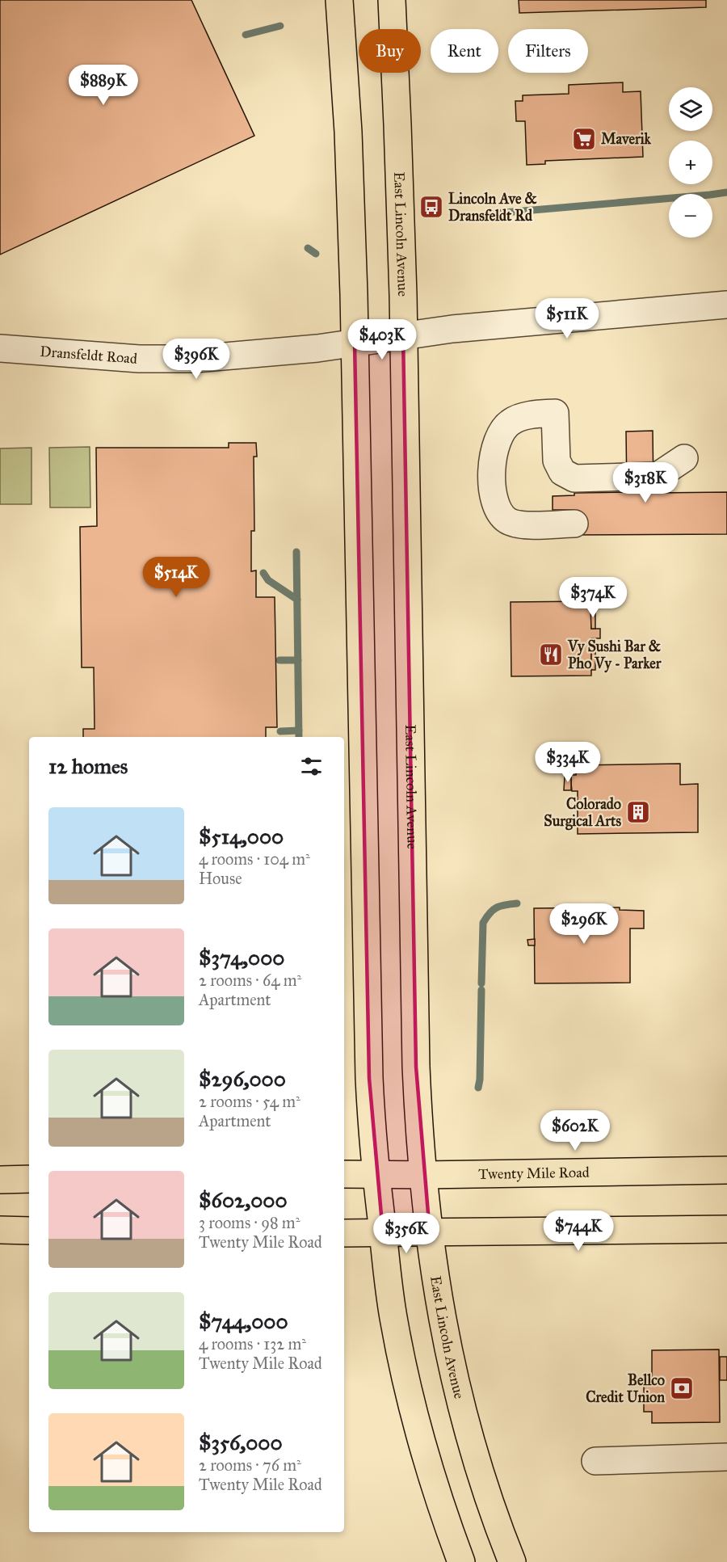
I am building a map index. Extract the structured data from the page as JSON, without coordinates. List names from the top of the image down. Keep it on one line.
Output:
{"streets":{"main road":["East Lincoln Avenue","Twenty Mile Road"],"street":["Dransfeldt Road"]},"crossings":[["East Lincoln Avenue","Dransfeldt Road"],["East Lincoln Avenue","Twenty Mile Road"]],"places":{"supermarket":["Maverik"],"bus stop":["Lincoln Ave & Dransfeldt Rd"],"restaurant":["Vy Sushi Bar & Pho Vy - Parker"],"building":["Colorado Surgical Arts"],"bank":["Bellco Credit Union"]},"page":{"chip":["Buy","Rent","Filters"],"price":["$889K","$511K","$403K","$396K","$318K","$514K","$374K","$334K","$296K","$602K","$744K","$356K"],"map_buttons":["+","−"],"heading":"12 homes","list":[{"name":"$514,000","note":"4 rooms · 104 m² · House"},{"name":"$374,000","note":"2 rooms · 64 m² · Apartment"},{"name":"$296,000","note":"2 rooms · 54 m² · Apartment"},{"name":"$602,000","note":"3 rooms · 98 m² · Twenty Mile Road"},{"name":"$744,000","note":"4 rooms · 132 m² · Twenty Mile Road"},{"name":"$356,000","note":"2 rooms · 76 m² · Twenty Mile Road"}]}}
